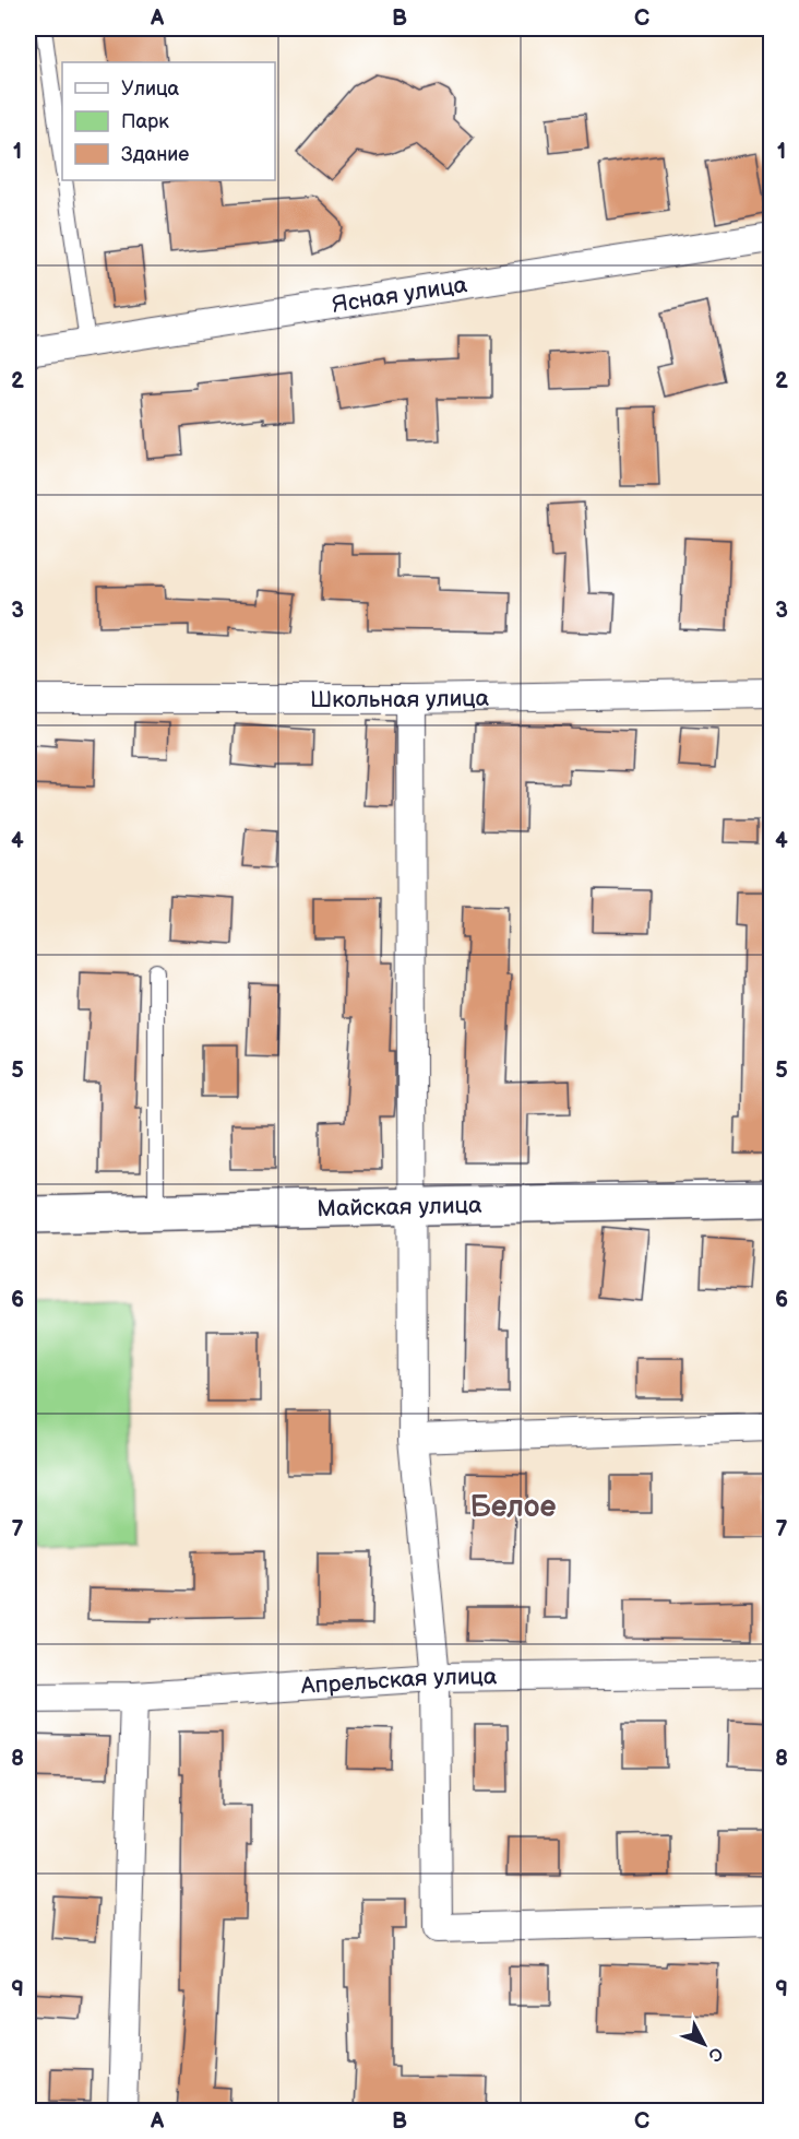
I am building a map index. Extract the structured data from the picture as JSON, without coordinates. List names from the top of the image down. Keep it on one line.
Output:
{"streets":{"street":["Ясная улица","Школьная улица","Майская улица","Апрельская улица"]},"districts":["Белое"],"legend":["Улица","Парк","Здание"],"north":"bottom right","grid":{"columns":["A","B","C"],"rows":["1","2","3","4","5","6","7","8","9"]}}
